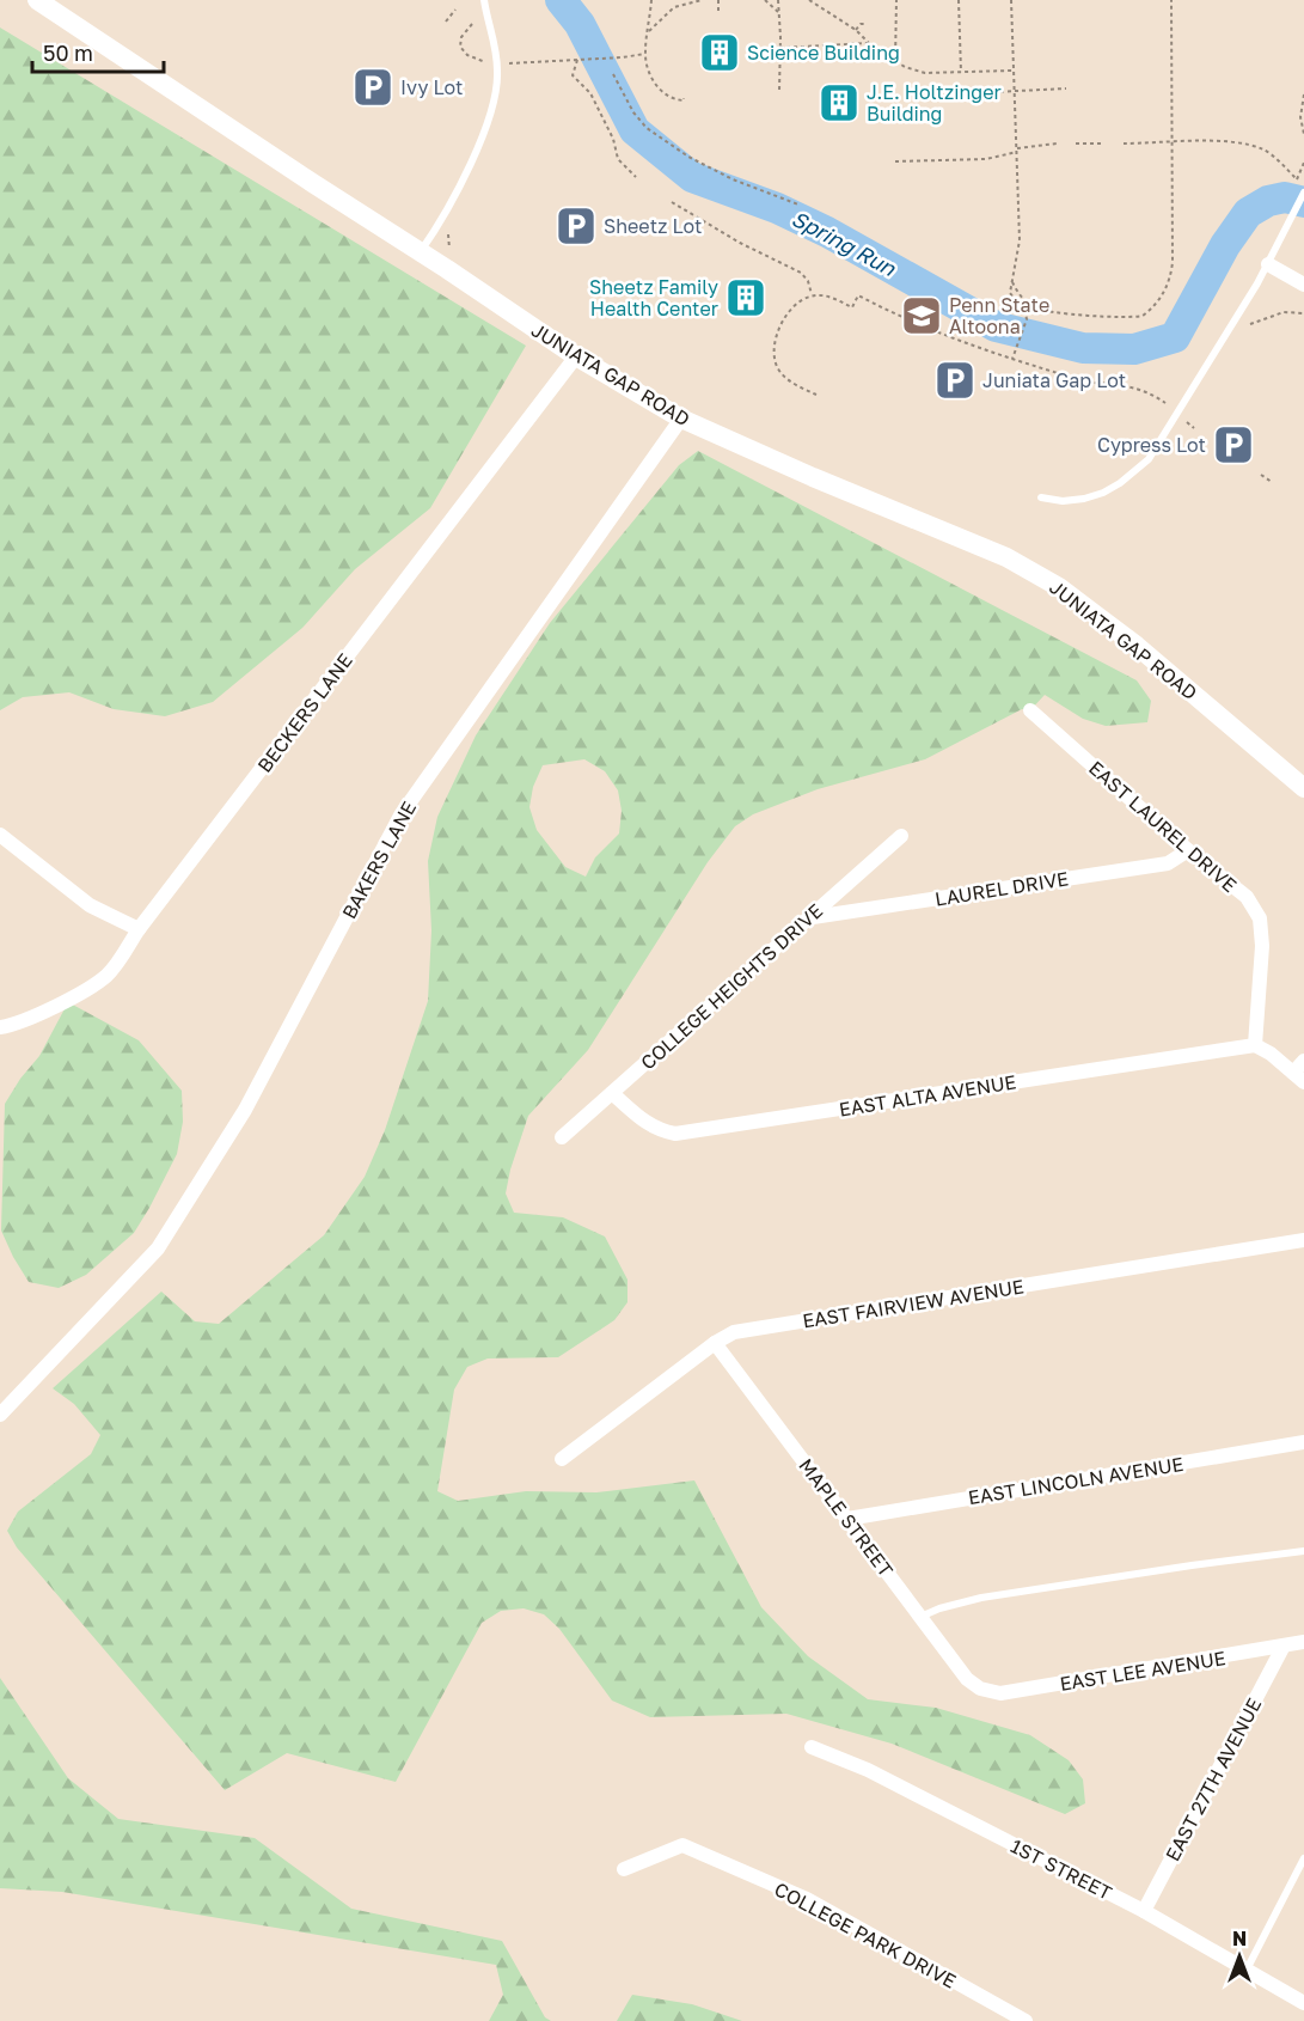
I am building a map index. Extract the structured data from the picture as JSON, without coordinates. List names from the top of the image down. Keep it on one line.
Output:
{"streets":{"main road":["JUNIATA GAP ROAD"],"street":["BECKERS LANE","EAST LAUREL DRIVE","BAKERS LANE","LAUREL DRIVE","COLLEGE HEIGHTS DRIVE","EAST ALTA AVENUE","EAST FAIRVIEW AVENUE","EAST LINCOLN AVENUE","MAPLE STREET","EAST LEE AVENUE","EAST 27TH AVENUE","1ST STREET","COLLEGE PARK DRIVE"]},"crossings":[["JUNIATA GAP ROAD","BECKERS LANE"],["JUNIATA GAP ROAD","BAKERS LANE"],["EAST LAUREL DRIVE","LAUREL DRIVE"],["EAST LAUREL DRIVE","EAST ALTA AVENUE"],["LAUREL DRIVE","COLLEGE HEIGHTS DRIVE"],["COLLEGE HEIGHTS DRIVE","EAST ALTA AVENUE"],["EAST FAIRVIEW AVENUE","MAPLE STREET"],["EAST LINCOLN AVENUE","MAPLE STREET"],["MAPLE STREET","EAST LEE AVENUE"],["EAST LEE AVENUE","EAST 27TH AVENUE"],["EAST 27TH AVENUE","1ST STREET"]],"water":["Spring Run"],"places":{"building":["Science Building","J.E. Holtzinger Building","Sheetz Family Health Center"],"parking":["Ivy Lot","Sheetz Lot","Juniata Gap Lot","Cypress Lot"],"school or university":["Penn State Altoona"]},"scale_bar":"50 m","north":"top"}
